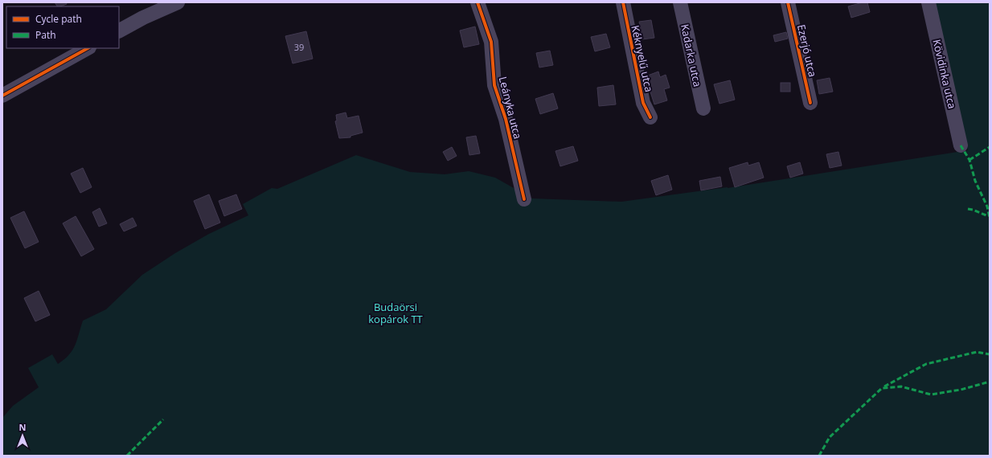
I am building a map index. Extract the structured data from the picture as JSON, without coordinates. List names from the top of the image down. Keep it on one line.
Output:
{"streets":{"street":["Ezerjó utca","Kadarka utca","Kéknyelű utca","Kövidinka utca","Leányka utca"]},"parks":["Budaörsi kopárok TT"],"house_numbers":["39"],"legend":["Cycle path","Path"],"north":"top"}
